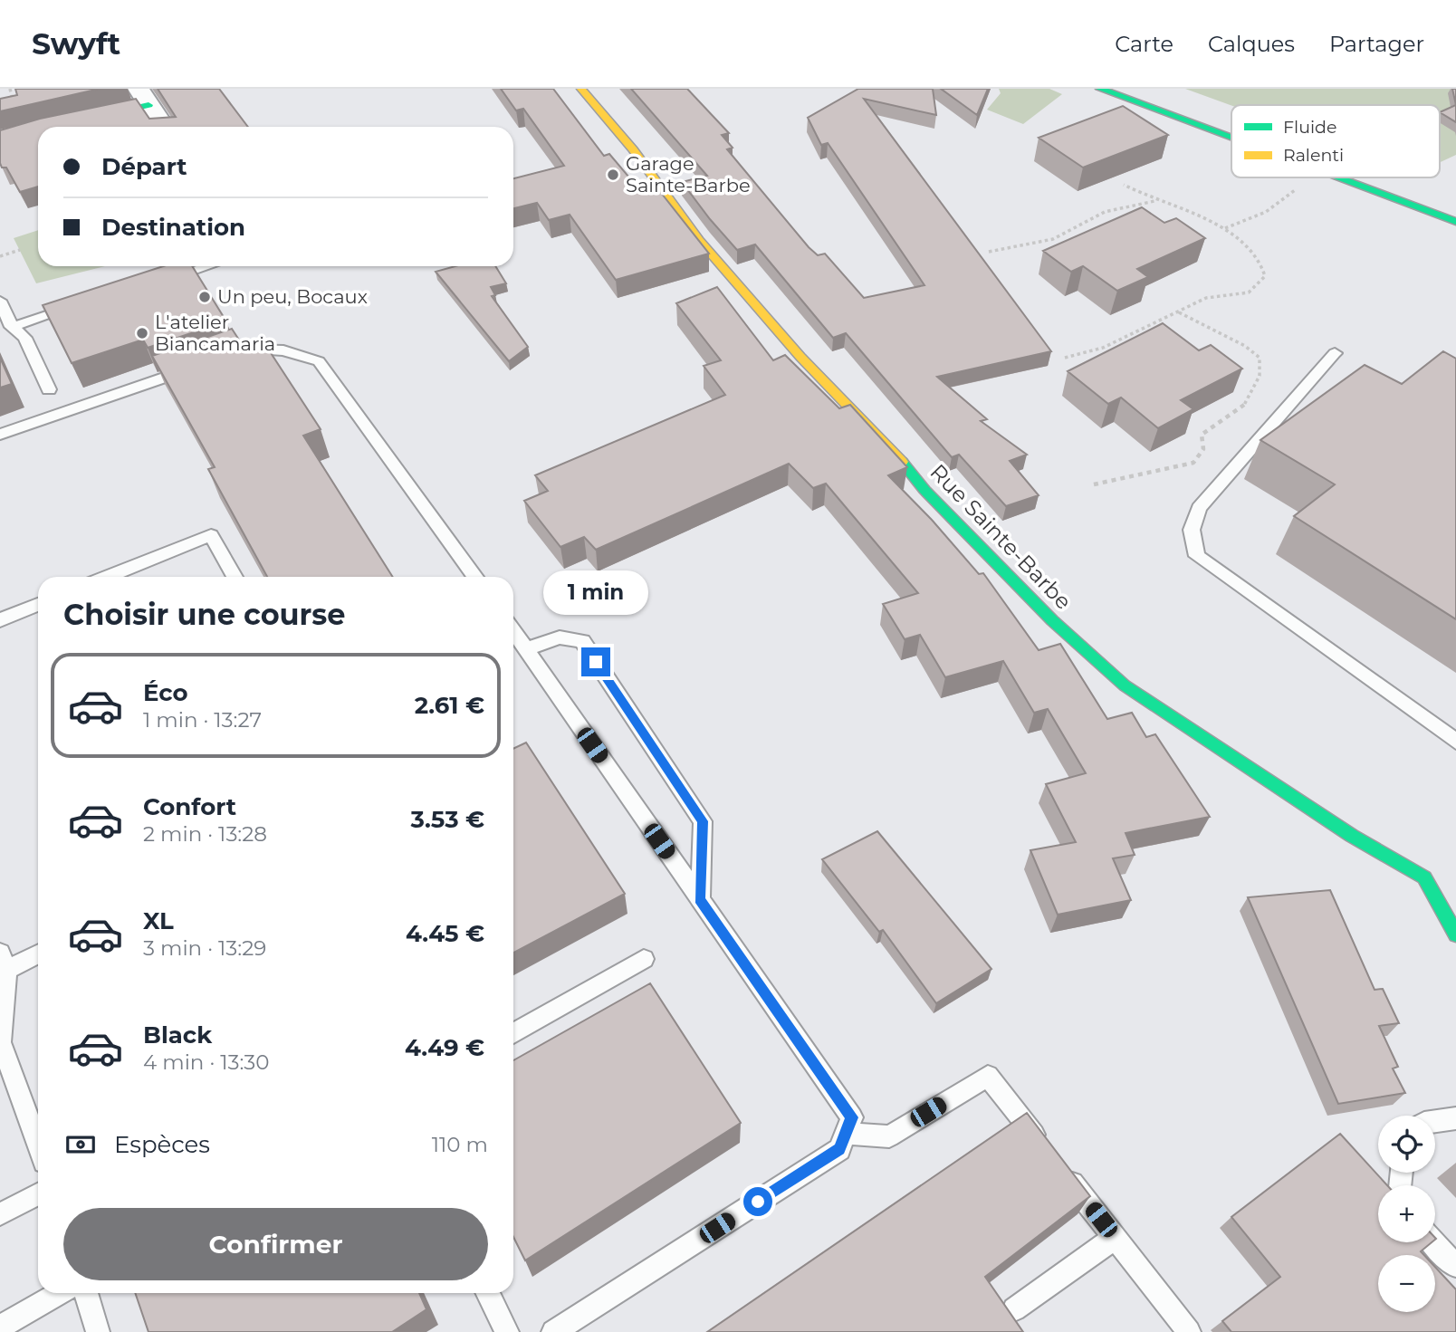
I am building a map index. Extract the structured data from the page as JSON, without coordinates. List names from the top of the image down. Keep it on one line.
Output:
{"streets":{"street":["Rue Sainte-Barbe"]},"places":["Garage Sainte-Barbe","Un peu, Bocaux","L'atelier Biancamaria"],"legend":["Fluide","Ralenti"],"page":{"header":"Swyft","nav":["Carte","Calques","Partager"],"banner":["Départ","Destination"],"bubble":"1 min","heading":"Choisir une course","list":[{"name":"Éco","note":"1 min · 13:27","value":"2.61 €"},{"name":"Confort","note":"2 min · 13:28","value":"3.53 €"},{"name":"XL","note":"3 min · 13:29","value":"4.45 €"},{"name":"Black","note":"4 min · 13:30","value":"4.49 €"}],"pay":["Espèces","110 m"],"map_buttons":["+","−"],"buttons":"Confirmer"}}
